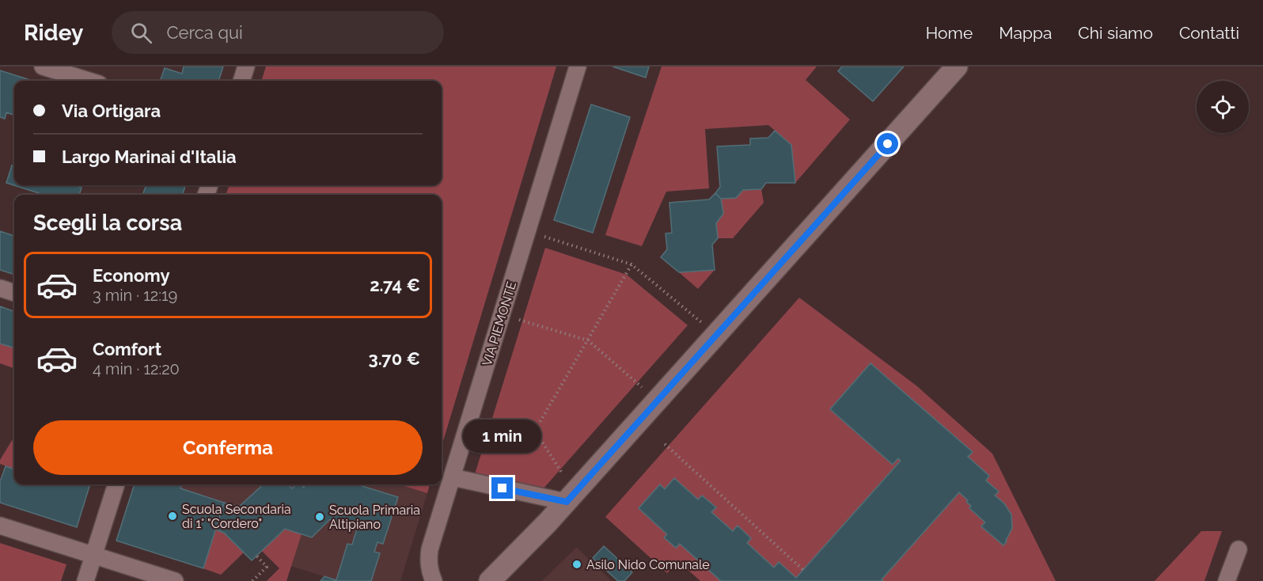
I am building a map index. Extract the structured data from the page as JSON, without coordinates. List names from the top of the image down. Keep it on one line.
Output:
{"streets":{"street":["VIA PIEMONTE"]},"places":["Scuola Secondaria di 1° \"Cordero\"","Scuola Primaria Altipiano","Asilo Nido Comunale"],"page":{"header":"Ridey","search":"Cerca qui","nav":["Home","Mappa","Chi siamo","Contatti"],"banner":["Via Ortigara","Largo Marinai d'Italia"],"heading":"Scegli la corsa","list":[{"name":"Economy","note":"3 min · 12:19","value":"2.74 €"},{"name":"Comfort","note":"4 min · 12:20","value":"3.70 €"}],"buttons":"Conferma","bubble":"1 min"}}
